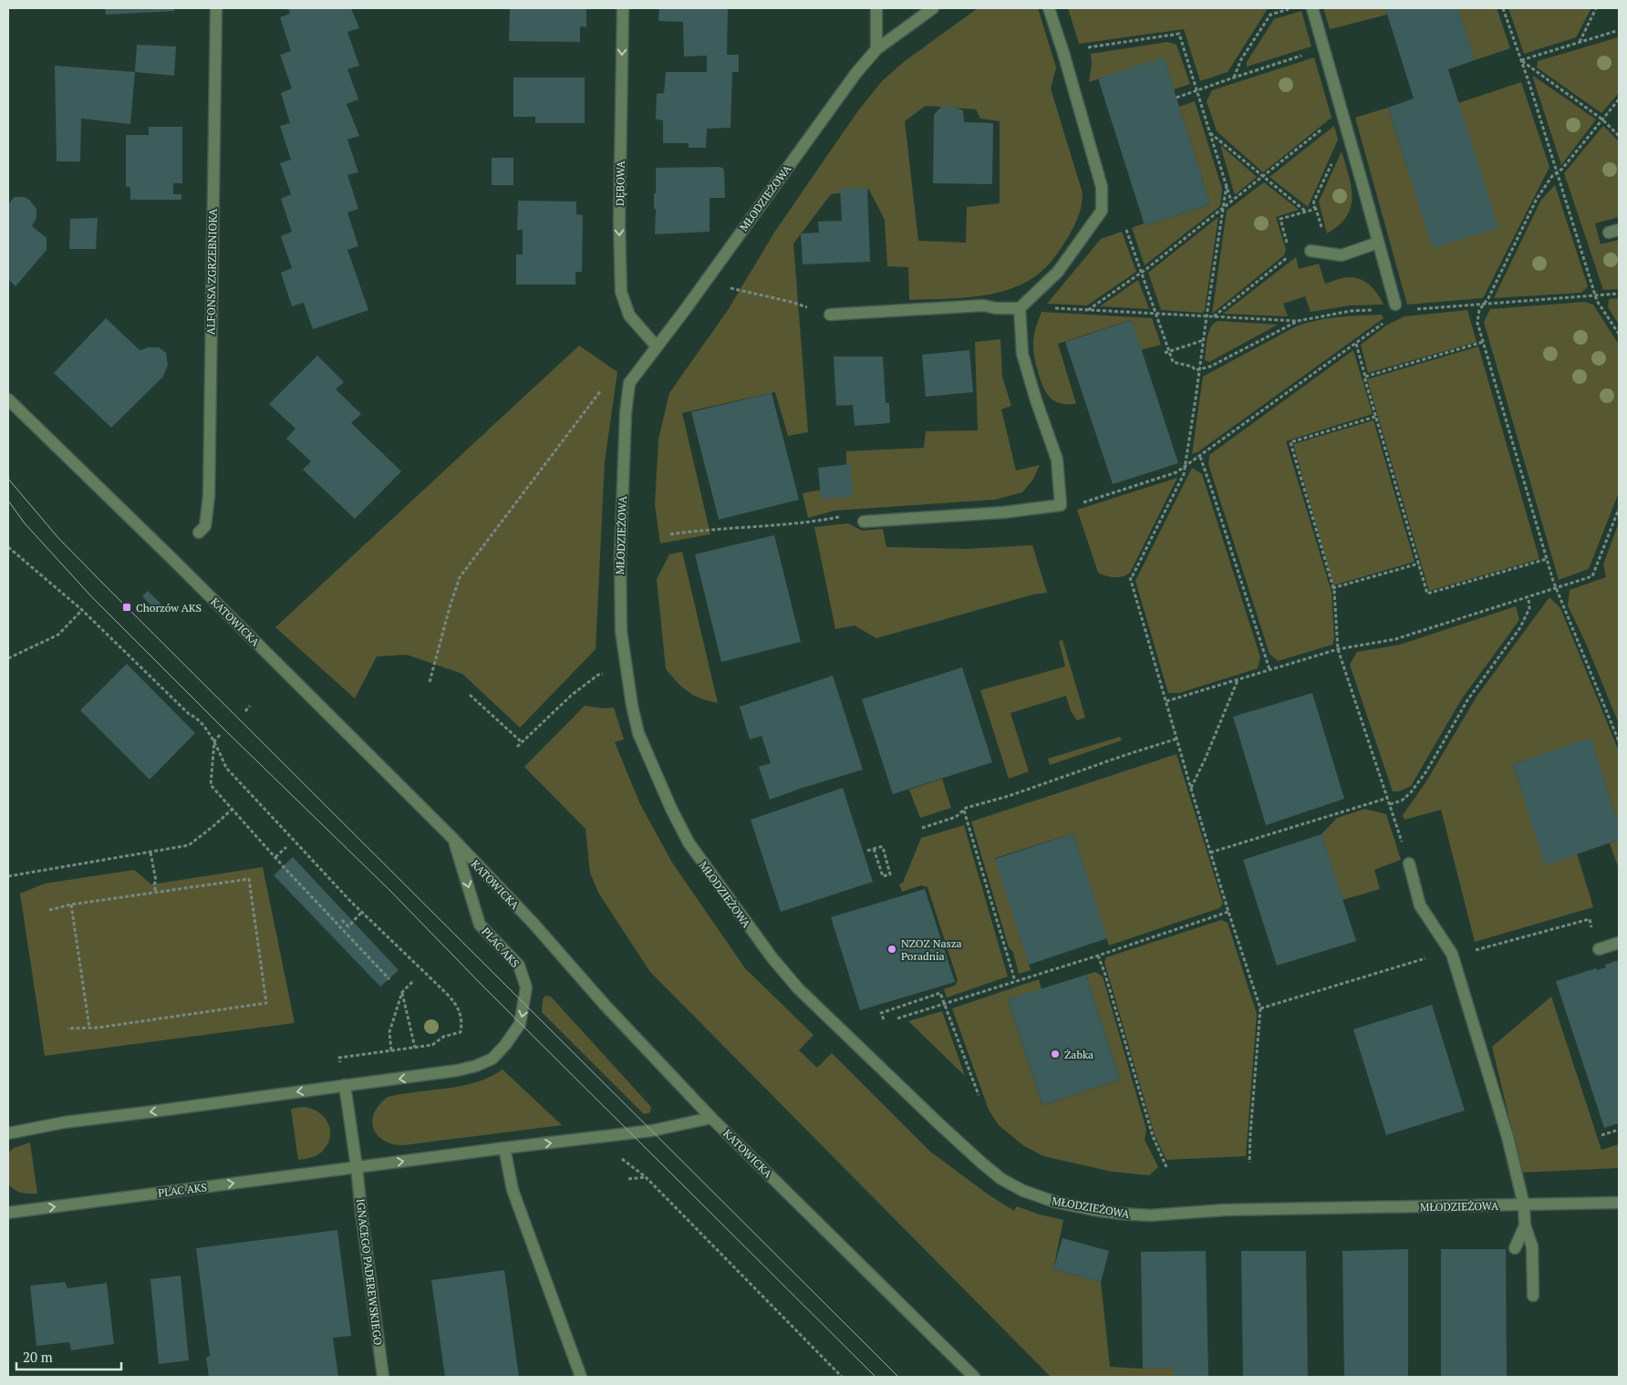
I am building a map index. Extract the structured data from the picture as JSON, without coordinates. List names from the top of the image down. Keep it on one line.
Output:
{"streets":{"street":["DĘBOWA","MŁODZIEŻOWA","ALFONSA ZGRZEBNIOKA","KATOWICKA","PLAC AKS","IGNACEGO PADEREWSKIEGO"]},"crossings":[["DĘBOWA","MŁODZIEŻOWA"],["KATOWICKA","PLAC AKS"],["PLAC AKS","IGNACEGO PADEREWSKIEGO"]],"one_way":["DĘBOWA"],"places":{"transit":["Chorzów AKS"],"other":["NZOZ Nasza Poradnia","Żabka"]},"scale_bar":"20 m"}
